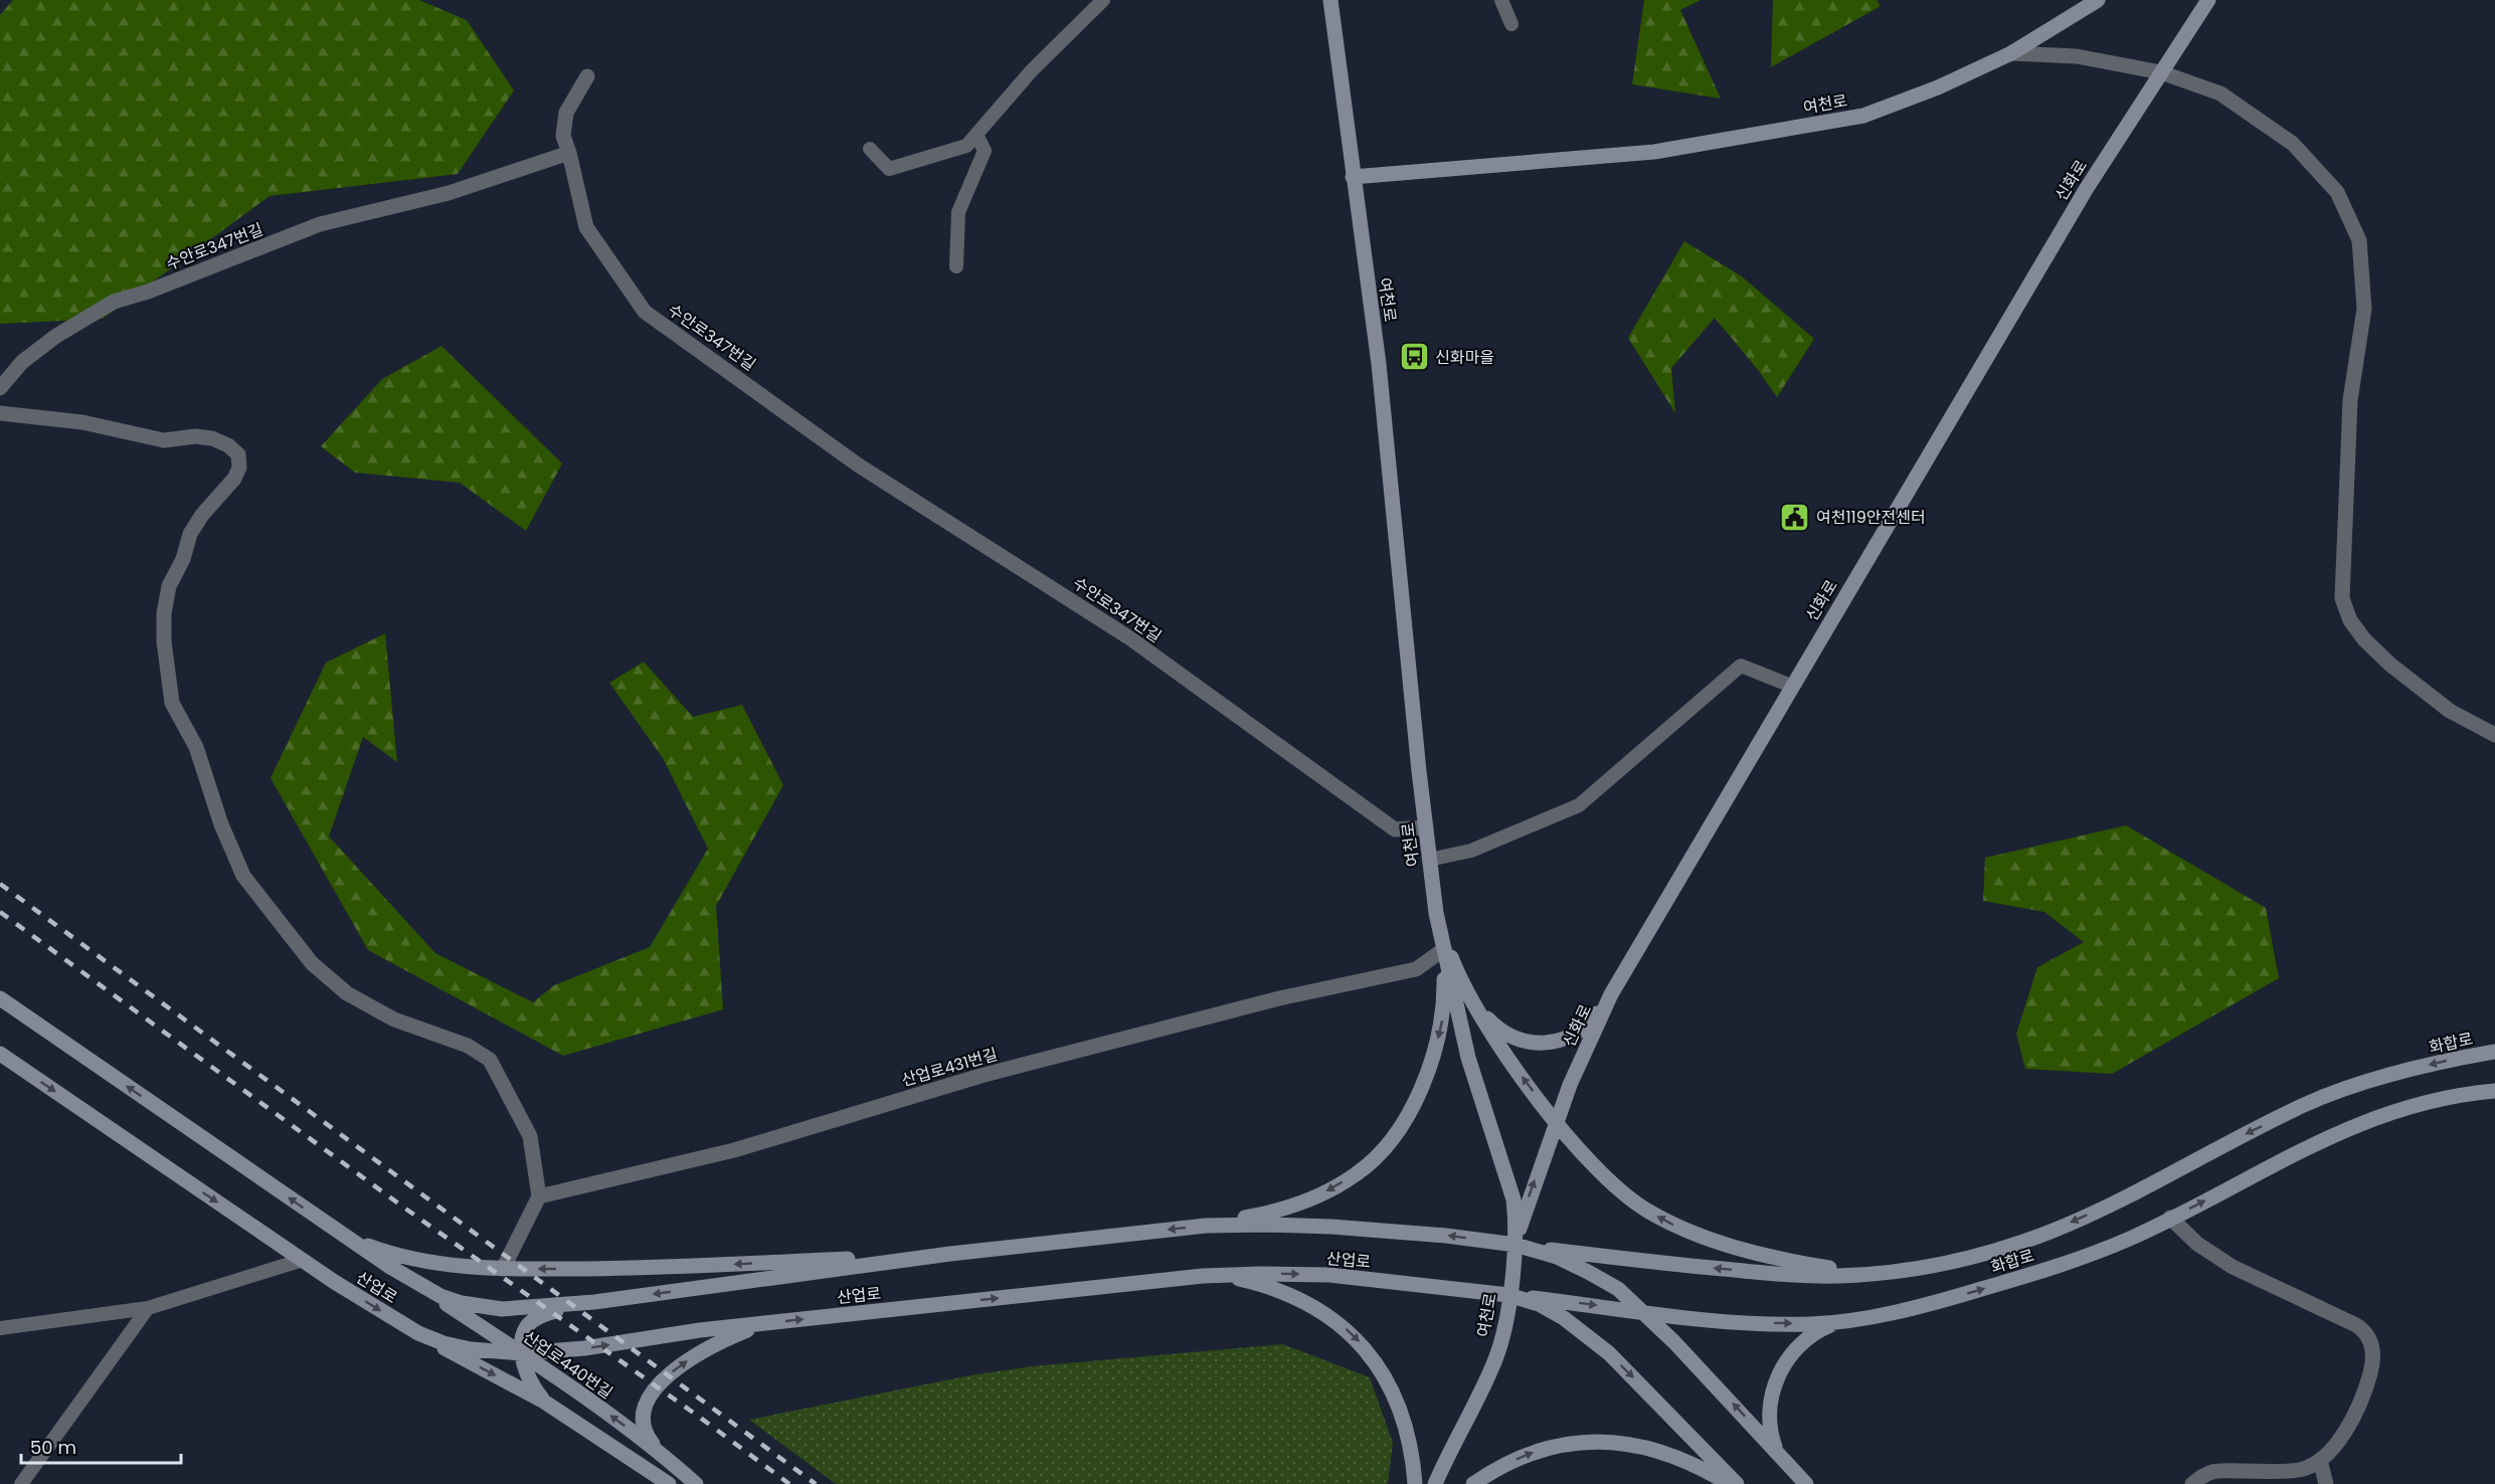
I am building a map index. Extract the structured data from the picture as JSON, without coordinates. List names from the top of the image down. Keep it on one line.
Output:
{"streets":{"main road":["여천로","신화로","화합로","산업로","산업로440번길"],"street":["수안로347번길","산업로431번길"]},"crossings":[["여천로","신화로"],["여천로","수안로347번길"],["여천로","화합로"],["여천로","산업로431번길"],["여천로","산업로"],["신화로","화합로"],["신화로","산업로"],["화합로","산업로"],["산업로","산업로440번길"]],"places":{"bus stop":["신화마을"],"public building":["여천119안전센터"]},"scale_bar":"50 m"}
